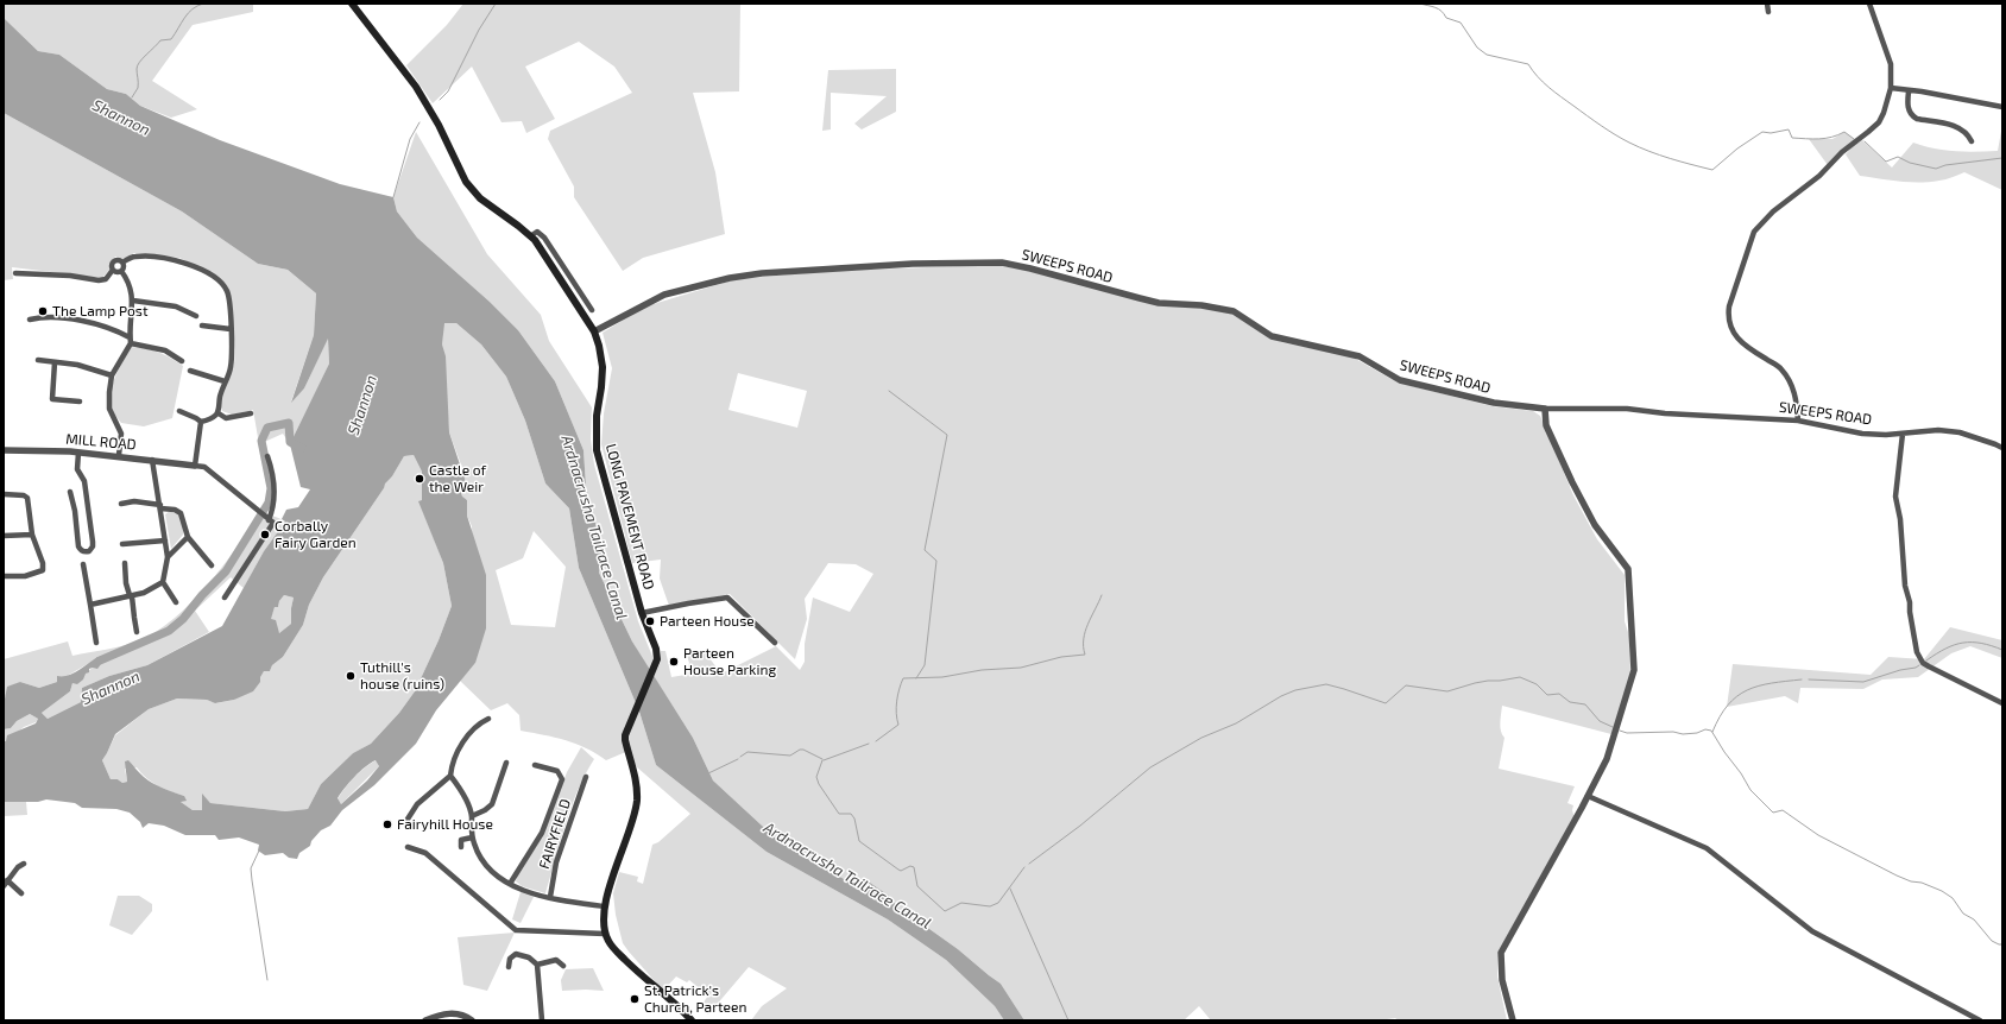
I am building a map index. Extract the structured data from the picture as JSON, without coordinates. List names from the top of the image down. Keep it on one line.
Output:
{"streets":{"main road":["LONG PAVEMENT ROAD"],"street":["SWEEPS ROAD","MILL ROAD","FAIRYFIELD"]},"crossings":[["SWEEPS ROAD","LONG PAVEMENT ROAD"]],"water":["Shannon","Ardnacrusha Tailrace Canal"],"places":["The Lamp Post","Castle of the Weir","Corbally Fairy Garden","Parteen House","Parteen House Parking","Tuthill's house (ruins)","Fairyhill House","St. Patrick's Church, Parteen"]}
